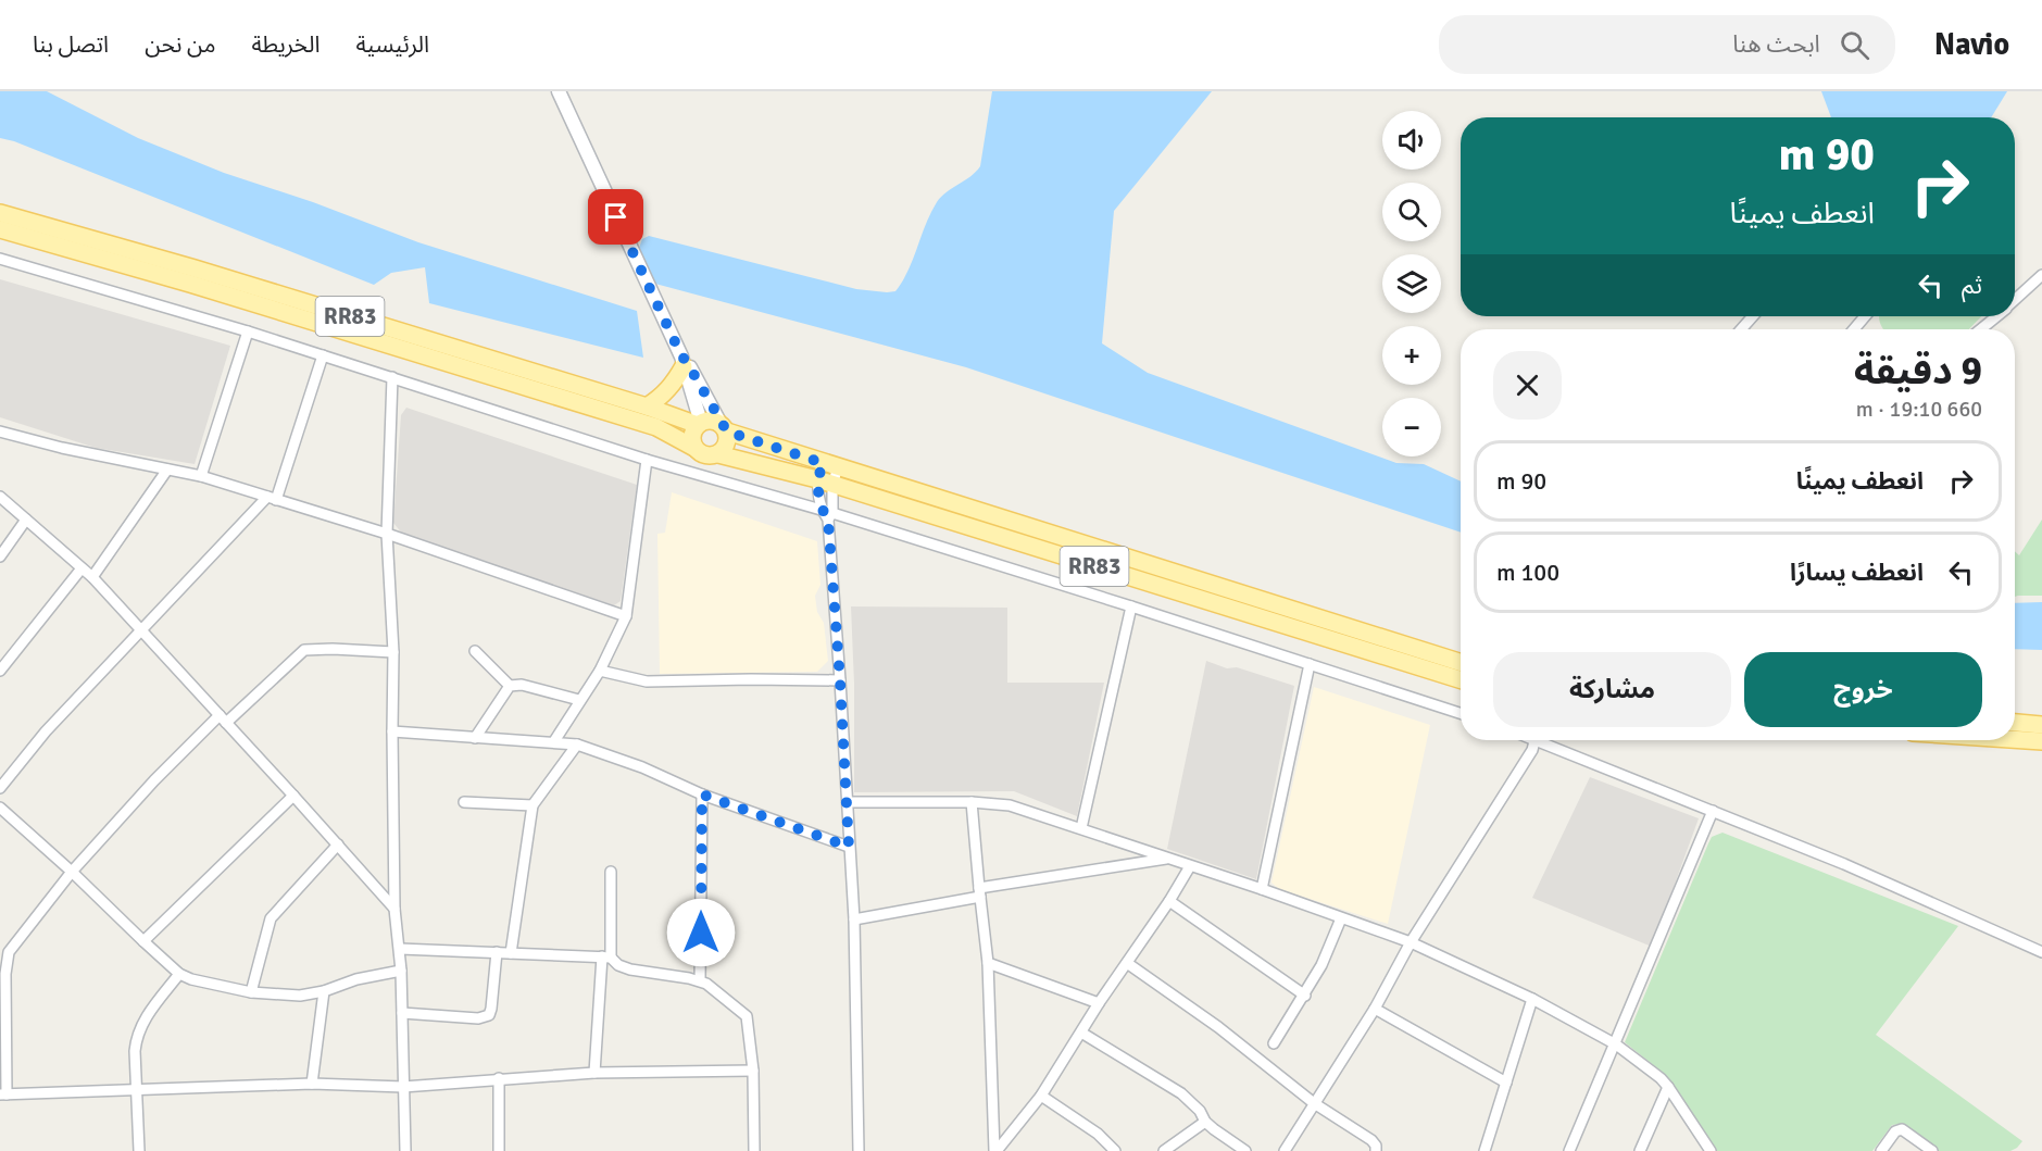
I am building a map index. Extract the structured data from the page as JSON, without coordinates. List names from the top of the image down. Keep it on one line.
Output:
{"streets":{"main road":["RR83"]},"page":{"header":"Navio","search":"ابحث هنا","nav":["الرئيسية","الخريطة","من نحن","اتصل بنا"],"map_buttons":["+","−"],"turn":["90 m","انعطف يمينًا"],"then":"ثم","heading":["9 دقيقة","660 m · 19:10"],"list":[{"name":"انعطف يمينًا","value":"90 m"},{"name":"انعطف يسارًا","value":"100 m"}],"buttons":["خروج","مشاركة"]}}
